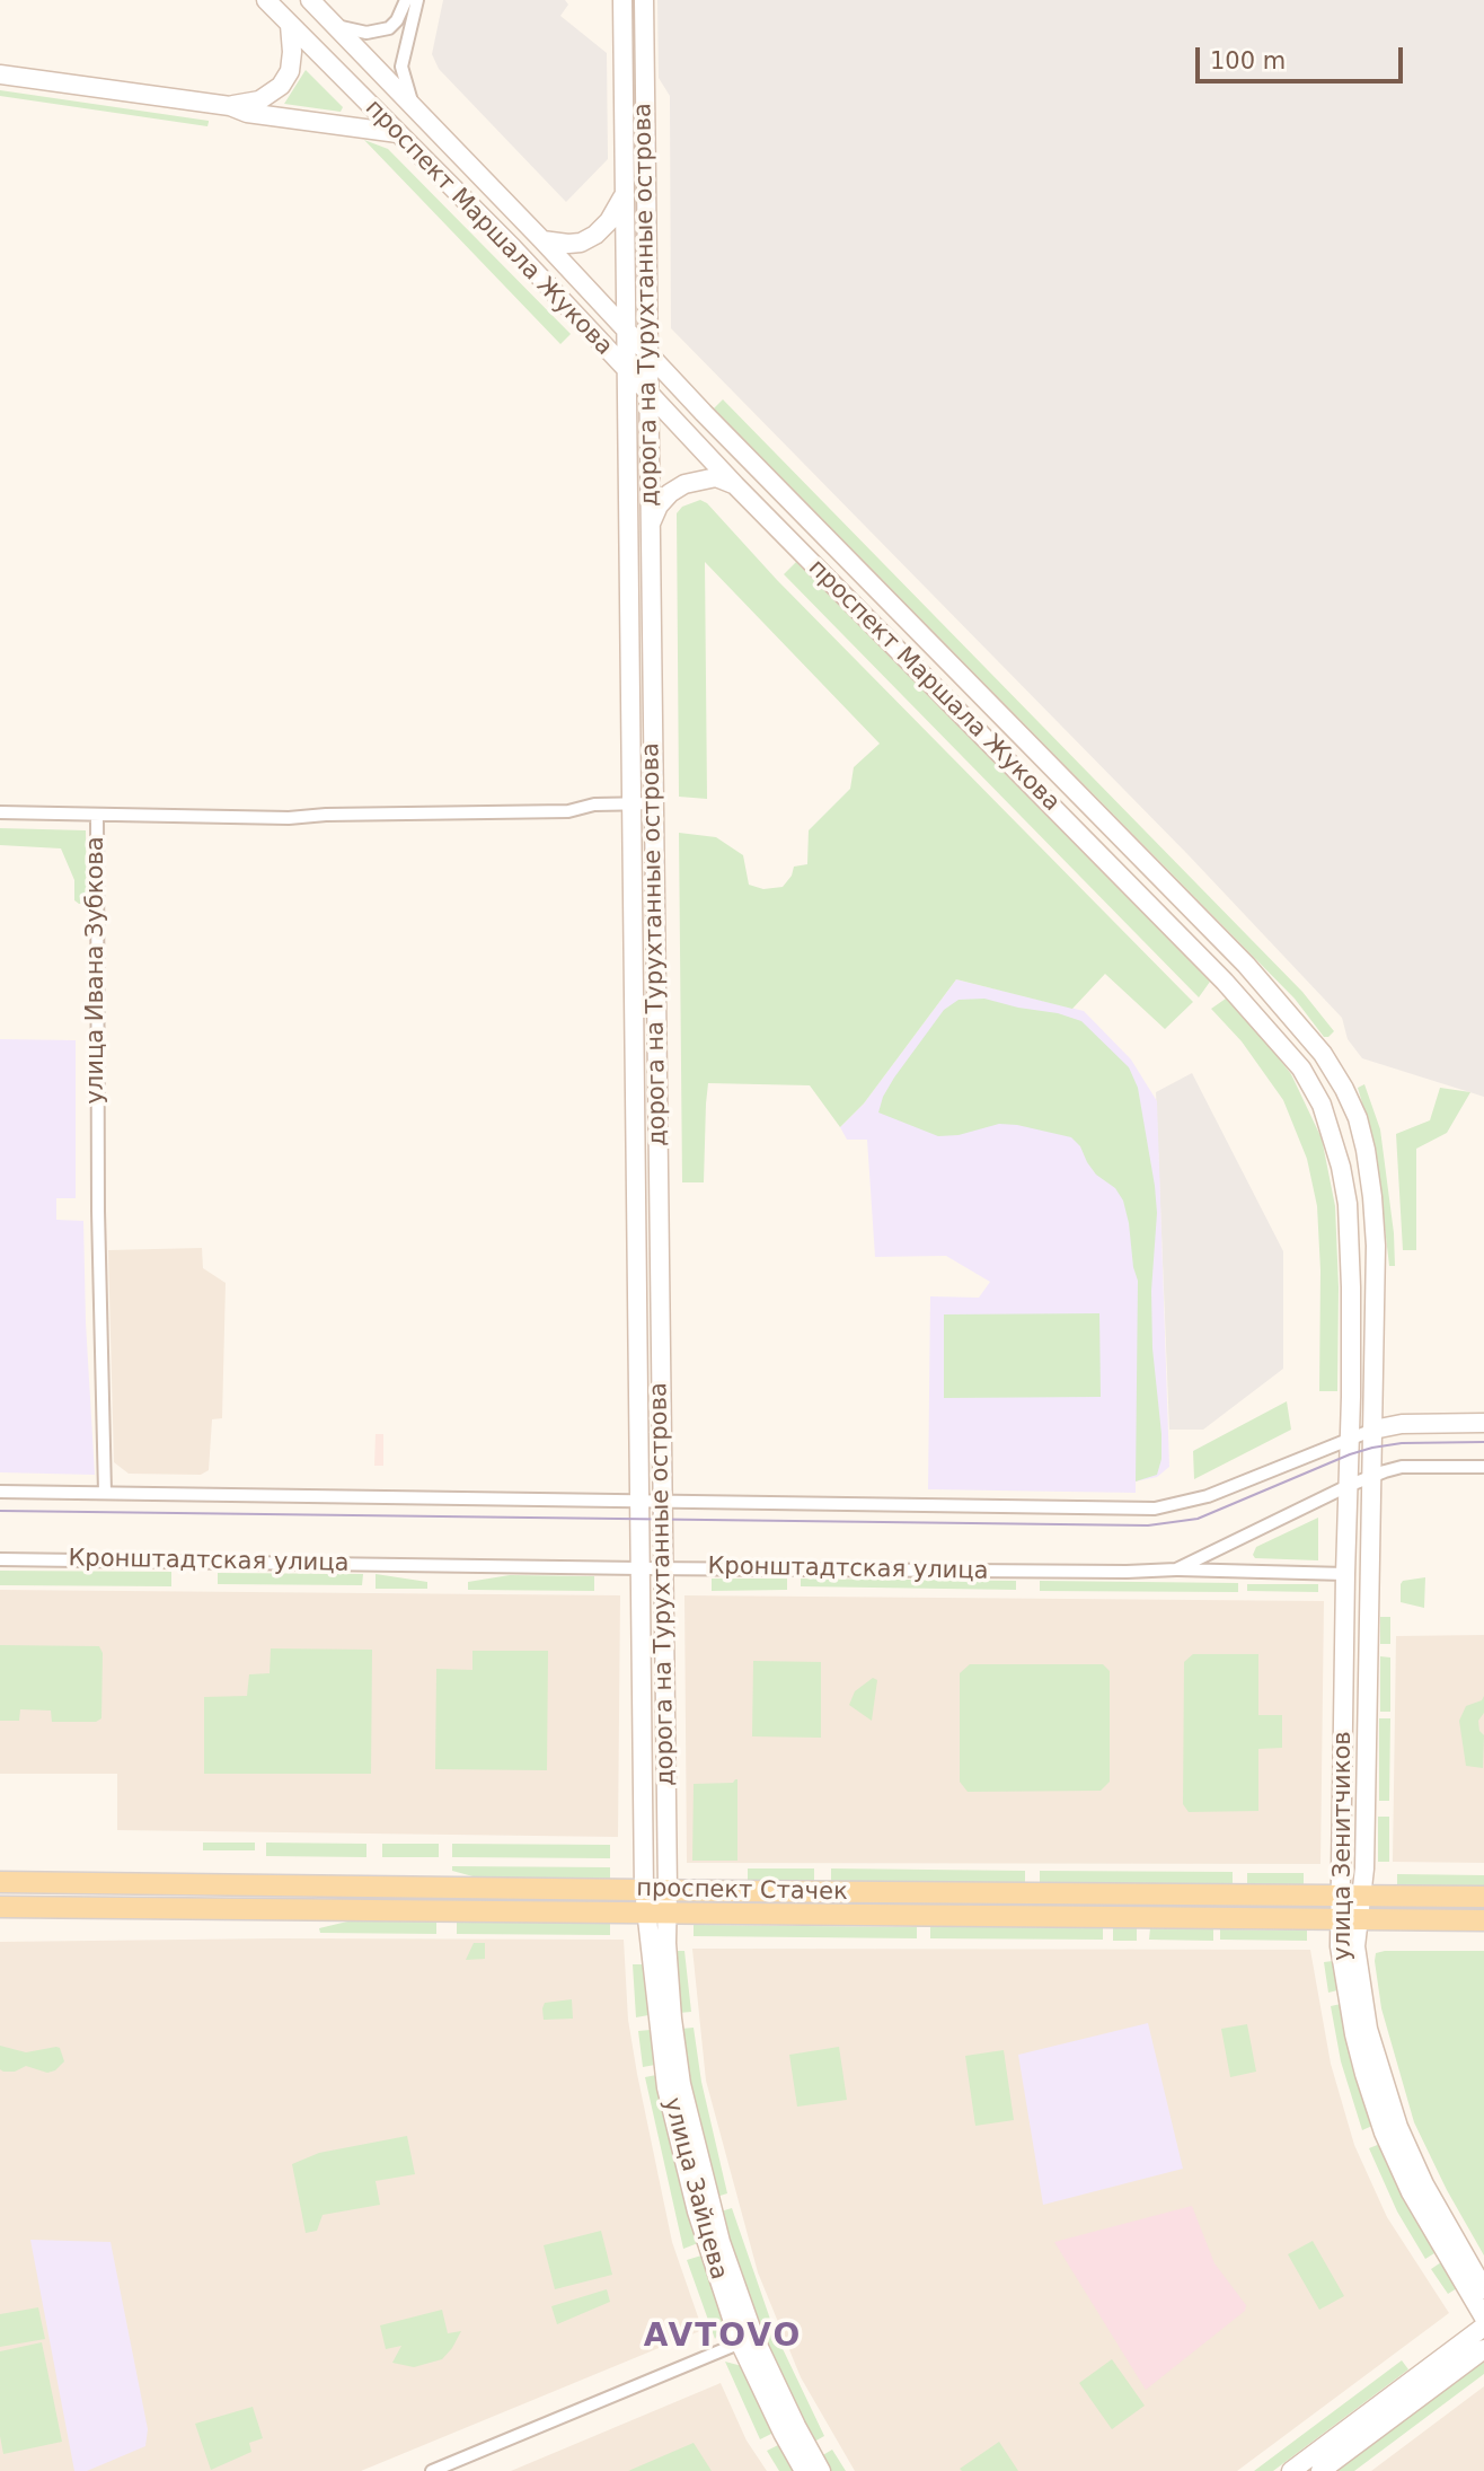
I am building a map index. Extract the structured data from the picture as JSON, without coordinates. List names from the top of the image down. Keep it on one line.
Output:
{"streets":{"main road":["проспект Маршала Жукова","дорога на Турухтанные острова","улица Зенитчиков","проспект Стачек","улица Зайцева"],"street":["улица Ивана Зубкова","Кронштадтская улица"]},"crossings":[["проспект Маршала Жукова","дорога на Турухтанные острова"],["проспект Маршала Жукова","Кронштадтская улица"],["проспект Маршала Жукова","улица Зенитчиков"],["дорога на Турухтанные острова","улица Ивана Зубкова"],["дорога на Турухтанные острова","Кронштадтская улица"],["дорога на Турухтанные острова","проспект Стачек"],["дорога на Турухтанные острова","улица Зайцева"],["Кронштадтская улица","улица Зенитчиков"],["улица Зенитчиков","проспект Стачек"],["проспект Стачек","улица Зайцева"]],"districts":["AVTOVO"],"scale_bar":"100 m"}
